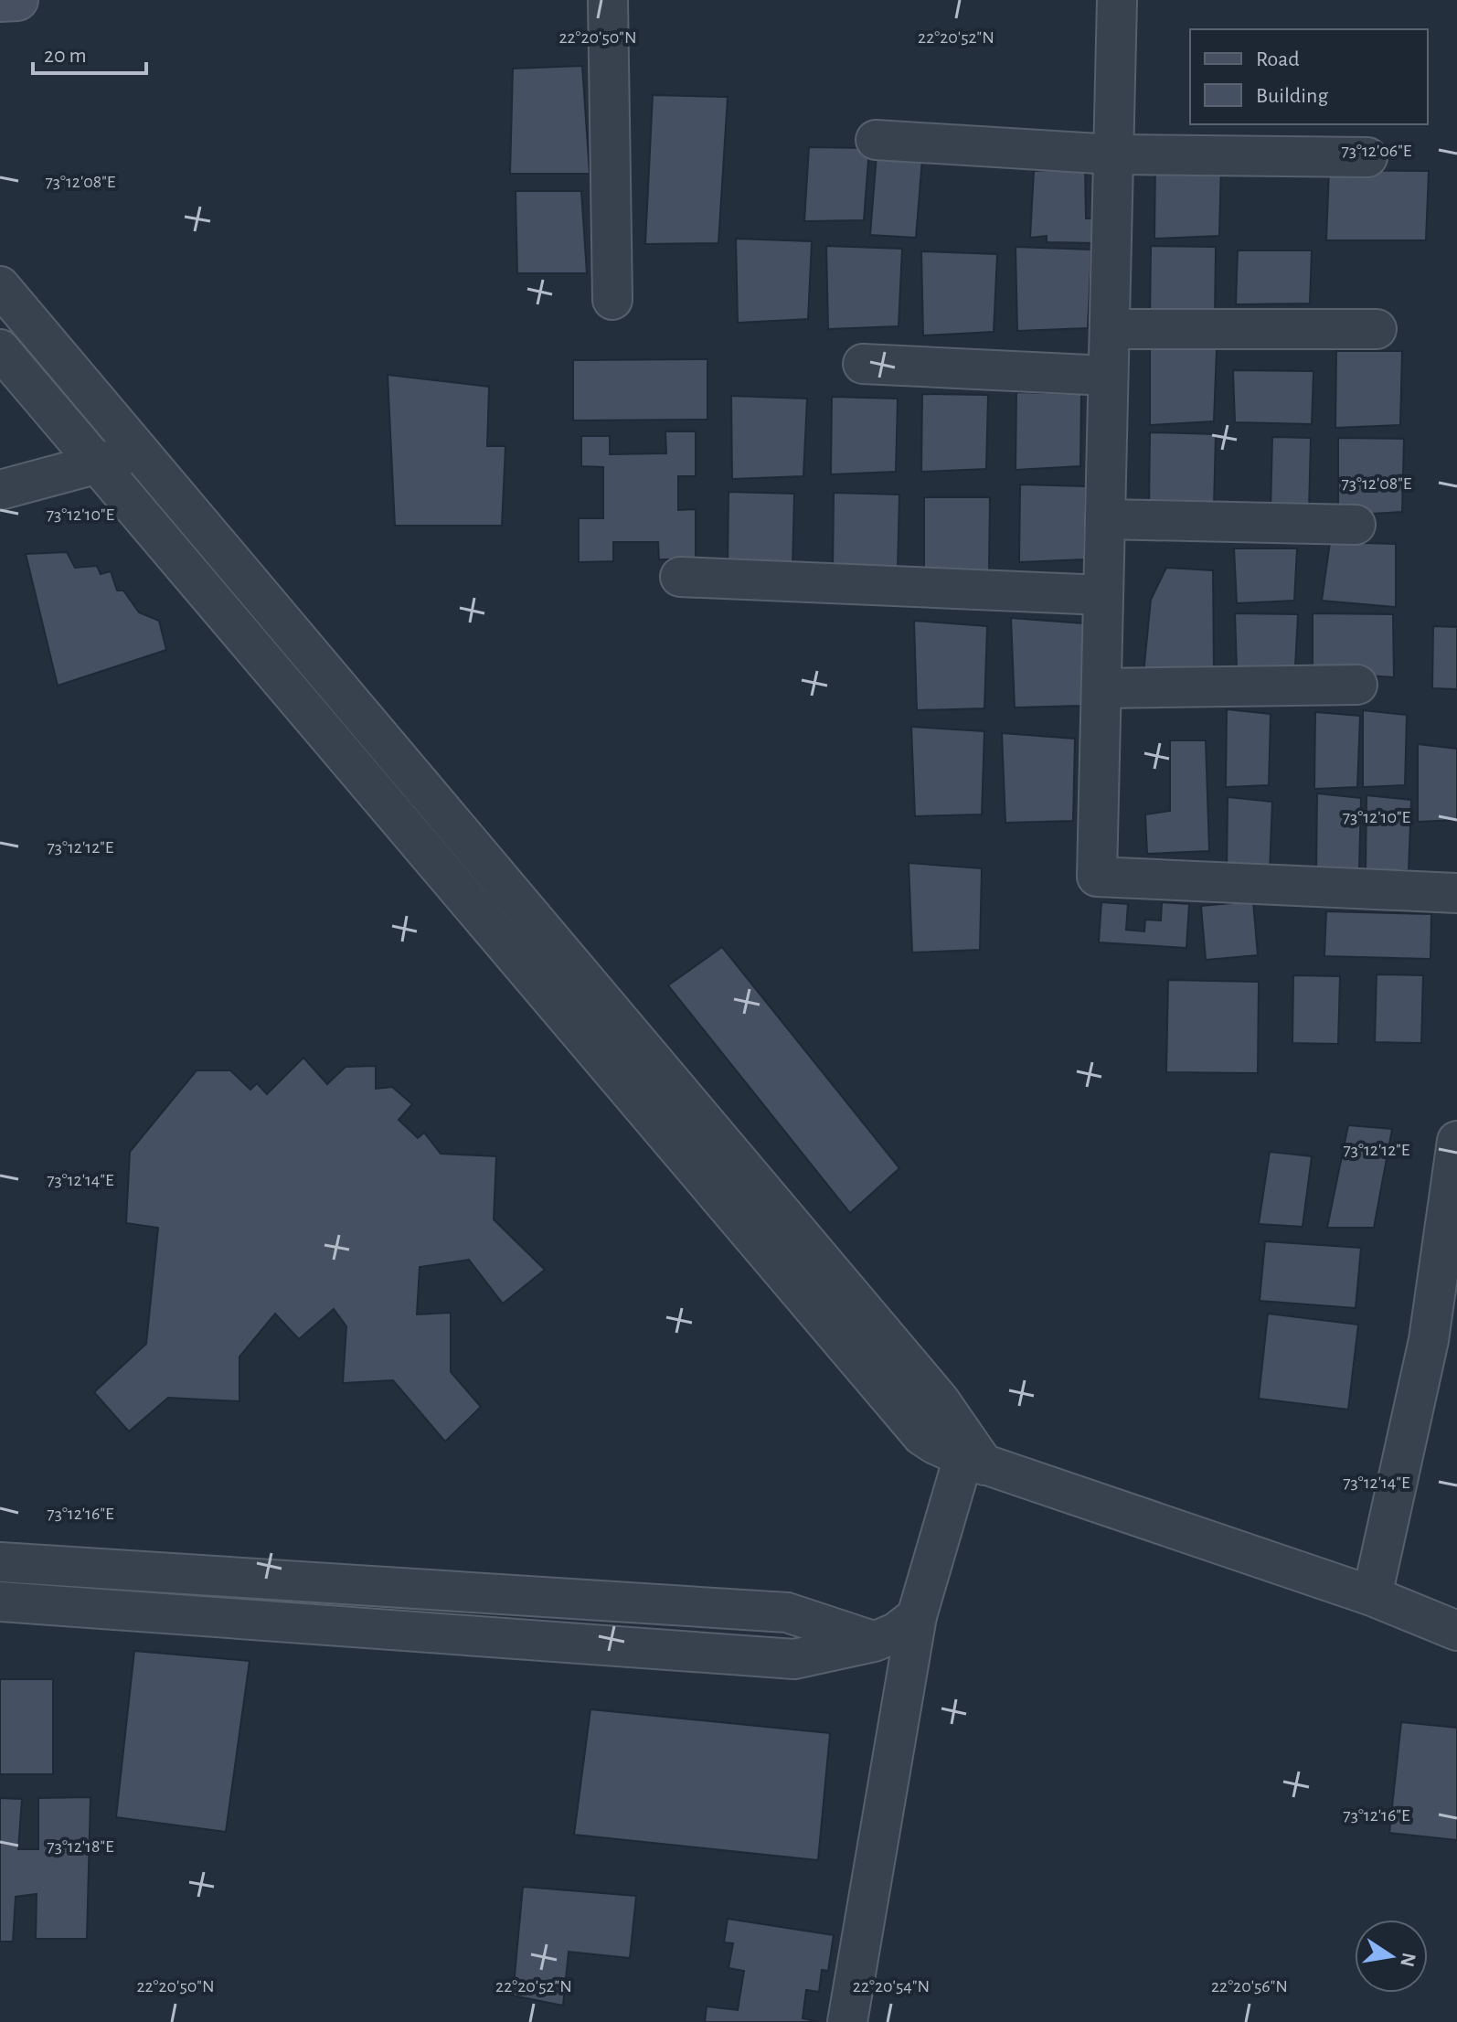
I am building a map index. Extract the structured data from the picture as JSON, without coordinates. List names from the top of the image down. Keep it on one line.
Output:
{"legend":["Road","Building"],"scale_bar":"20 m","north":"right","coordinates":["22°20'50\"N","22°20'52\"N","73°12'06\"E","73°12'08\"E","73°12'10\"E","73°12'12\"E","73°12'14\"E","73°12'16\"E","73°12'18\"E","22°20'54\"N","22°20'56\"N"]}
